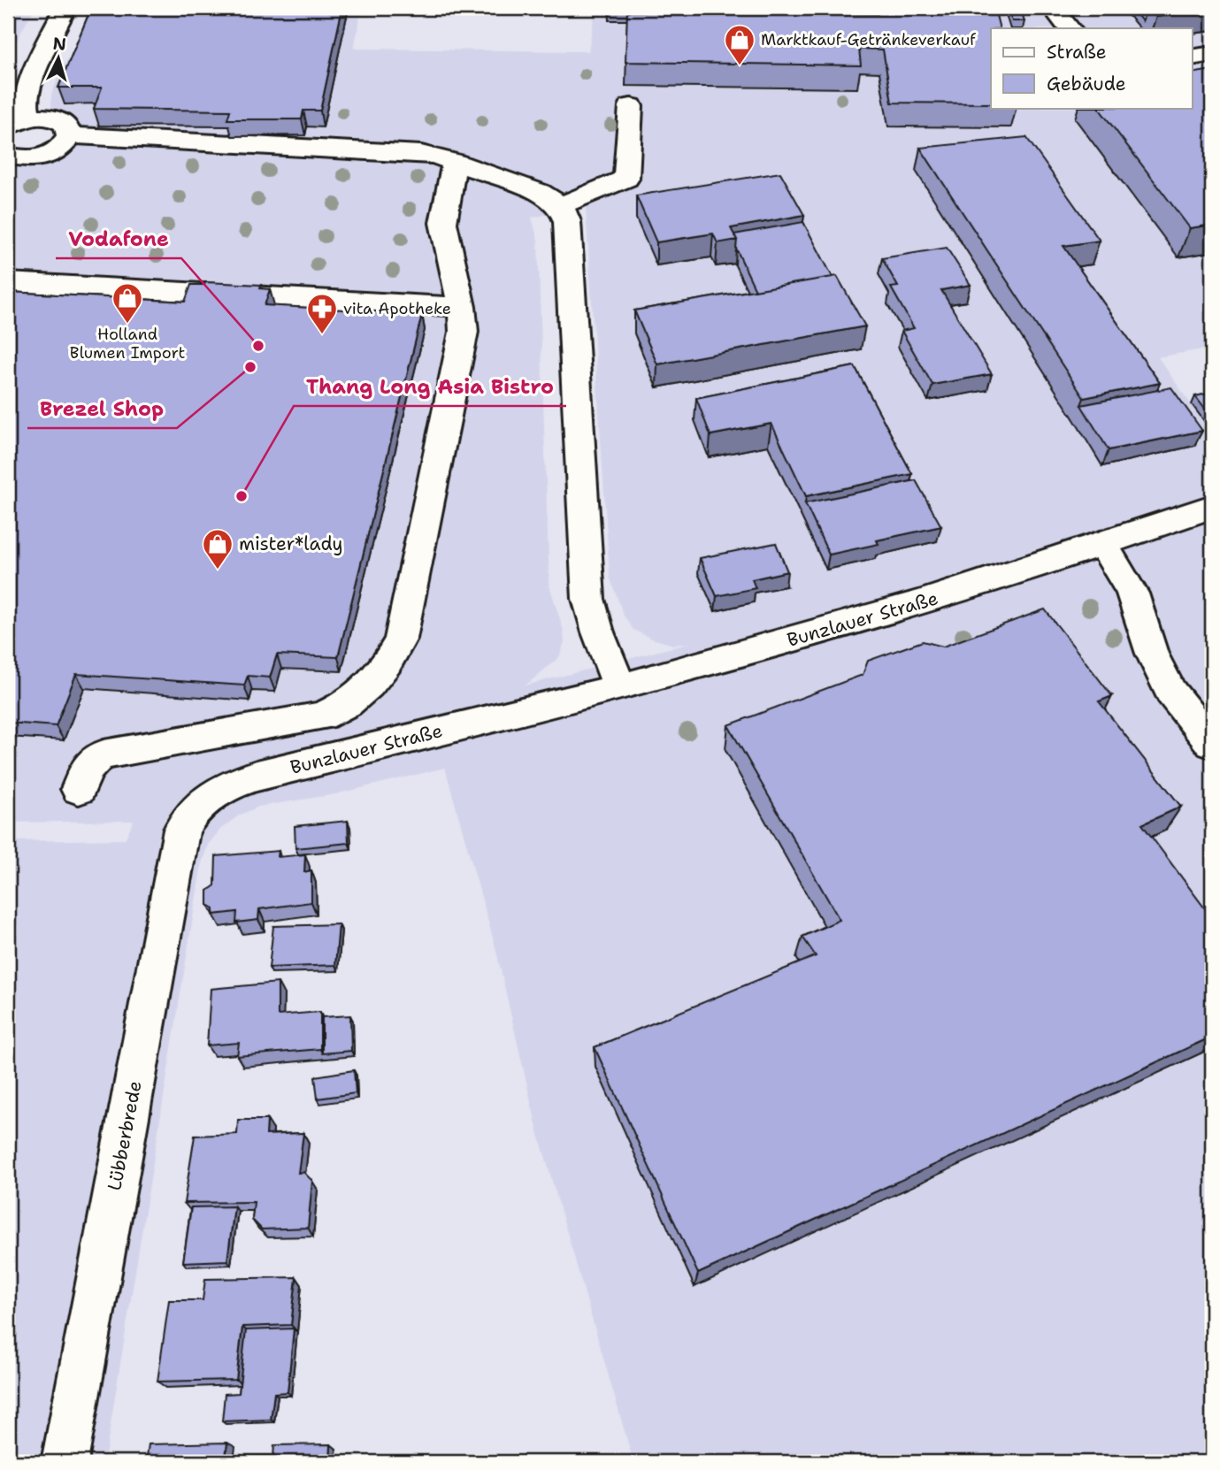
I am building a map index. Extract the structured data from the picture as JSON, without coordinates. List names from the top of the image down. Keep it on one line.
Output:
{"streets":{"street":["Bunzlauer Straße","Lübberbrede"]},"crossings":[["Bunzlauer Straße","Lübberbrede"]],"places":{"shop":["Marktkauf-Getränkeverkauf","Holland Blumen Import","mister*lady"],"pharmacy":["vita Apotheke"],"other":["Vodafone","Brezel Shop","Thang Long Asia Bistro"]},"legend":["Straße","Gebäude"],"north":"top"}
